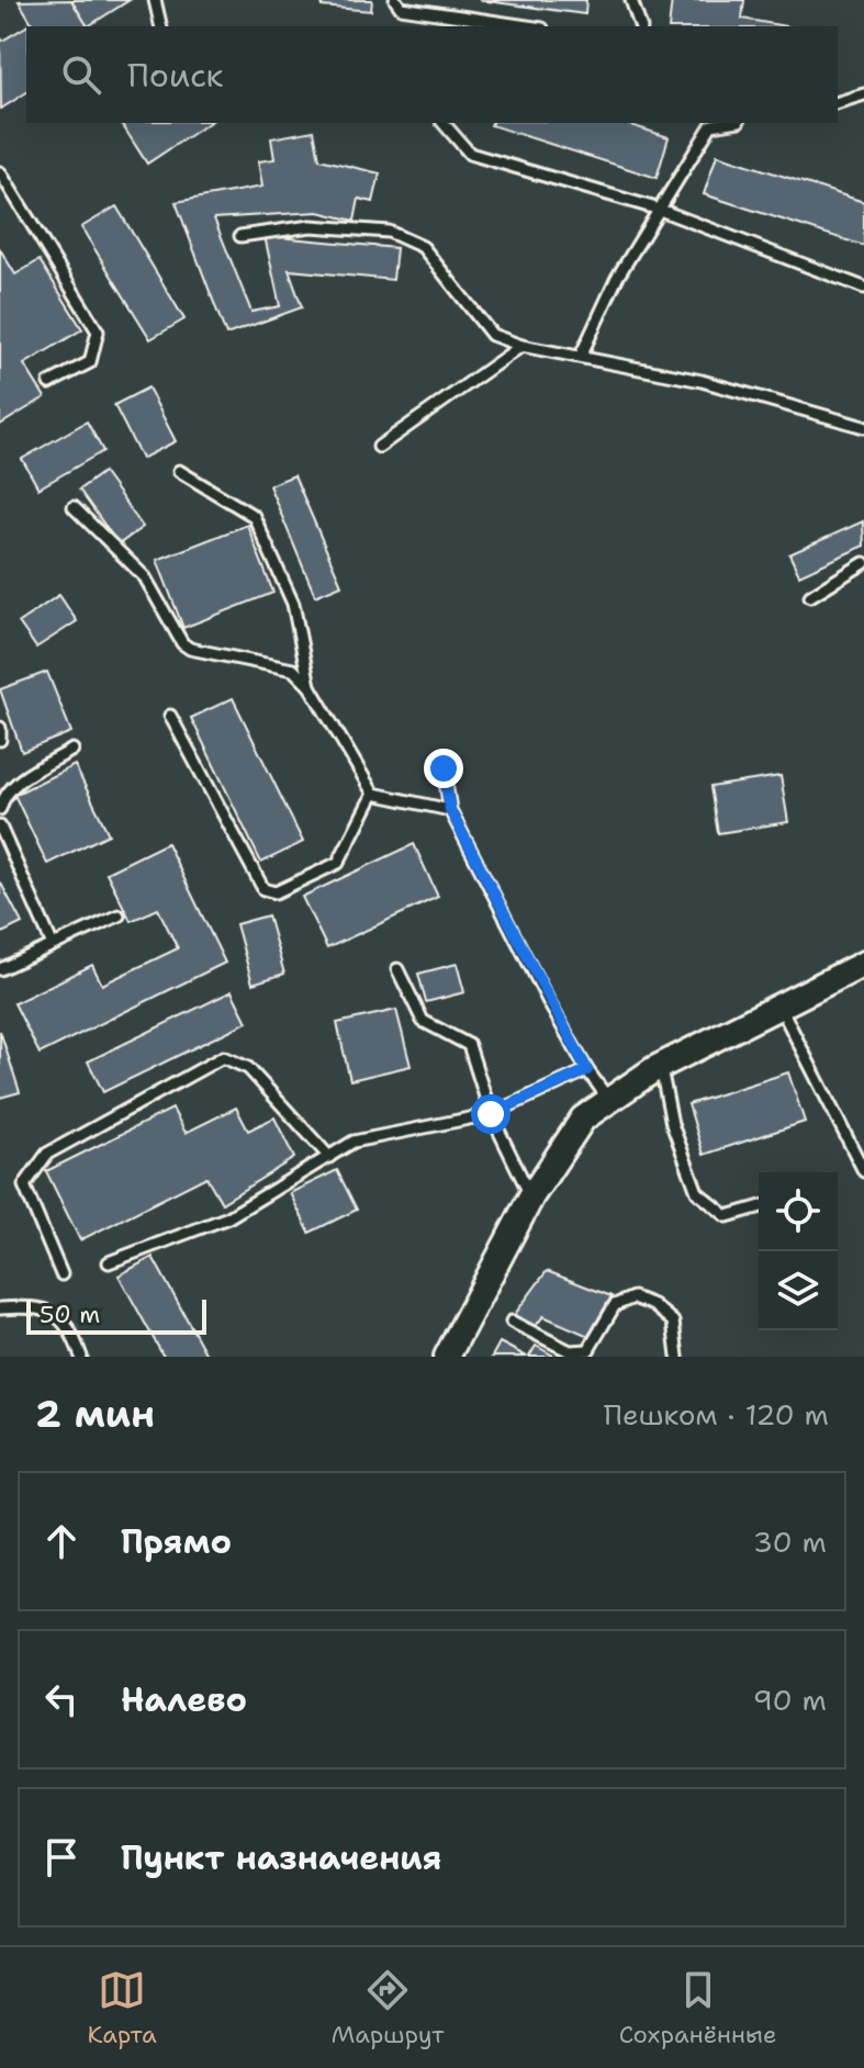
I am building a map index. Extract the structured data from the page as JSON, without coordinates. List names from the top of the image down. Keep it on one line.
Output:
{"scale_bar":"50 m","page":{"search":"Поиск","scale":"50 m","heading":["2 мин","Пешком · 120 m"],"list":[["Прямо","30 m"],["Налево","90 m"],"Пункт назначения"],"nav":["Карта","Маршрут","Сохранённые"]}}
